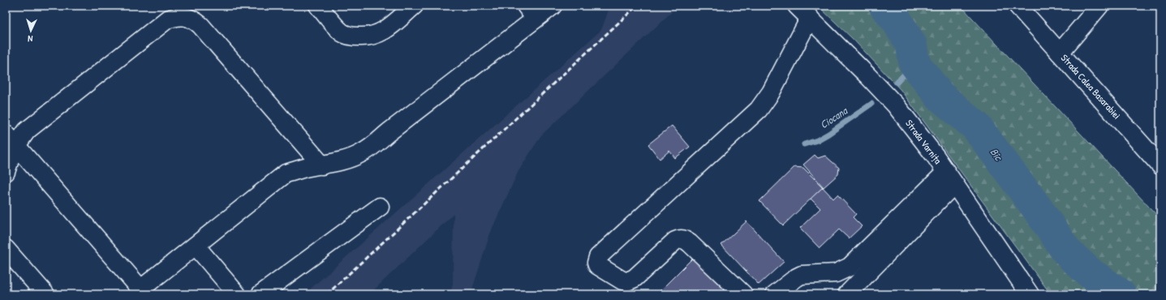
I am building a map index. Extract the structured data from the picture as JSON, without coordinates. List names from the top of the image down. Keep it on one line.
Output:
{"streets":{"street":["Strada Calea Basarabiei","Strada Varnița"]},"water":["Ciocana","Bîc"],"north":"bottom"}
